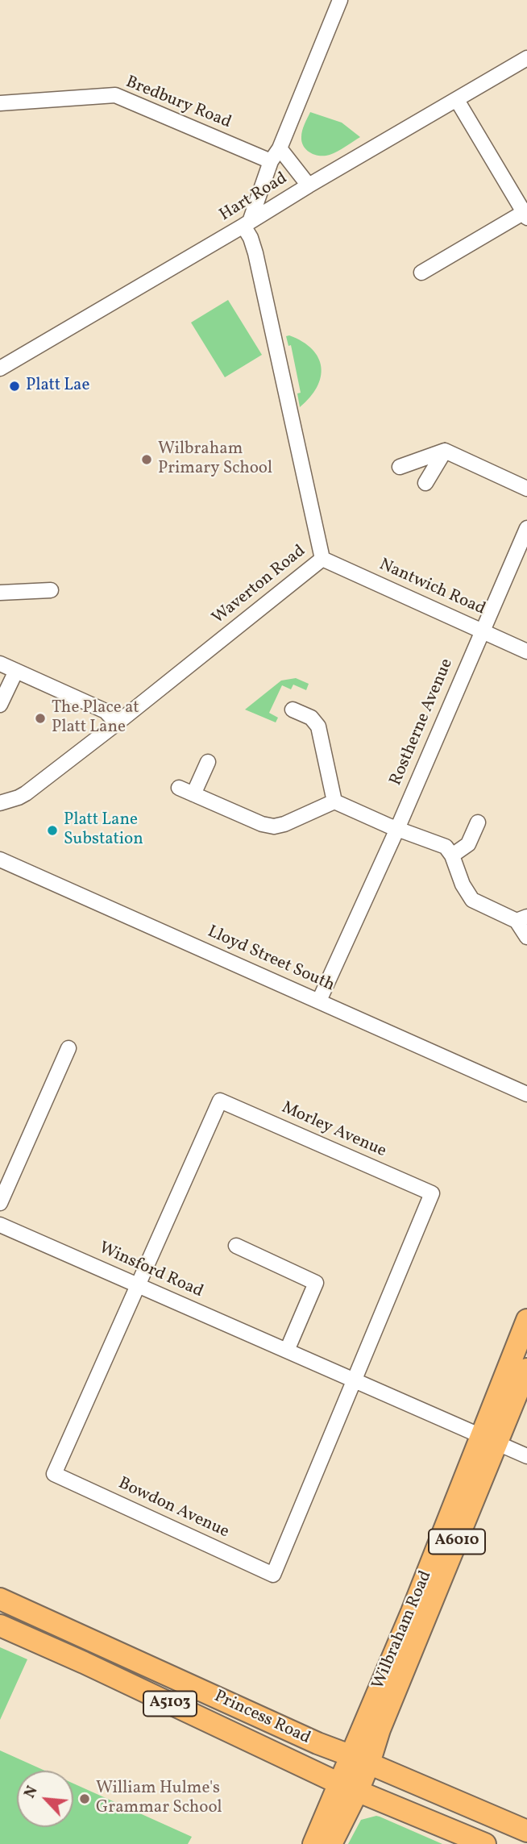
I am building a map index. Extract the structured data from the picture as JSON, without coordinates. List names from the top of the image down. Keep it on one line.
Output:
{"streets":{"highway":["A6010","Wilbraham Road","A5103","Princess Road"],"street":["Bredbury Road","Hart Road","Waverton Road","Nantwich Road","Rostherne Avenue","Lloyd Street South","Morley Avenue","Winsford Road","Bowdon Avenue"]},"crossings":[["Hart Road","Waverton Road"],["Waverton Road","Nantwich Road"],["Nantwich Road","Rostherne Avenue"],["Rostherne Avenue","Lloyd Street South"],["Morley Avenue","Winsford Road"],["Morley Avenue","Bowdon Avenue"],["Winsford Road","Bowdon Avenue"],["Winsford Road","Wilbraham Road"],["A6010","Wilbraham Road"],["A6010","Princess Road"],["Wilbraham Road","Princess Road"]],"places":["Platt Lae","Wilbraham Primary School","The Place at Platt Lane","Platt Lane Substation","William Hulme's Grammar School"],"north":"top left"}
